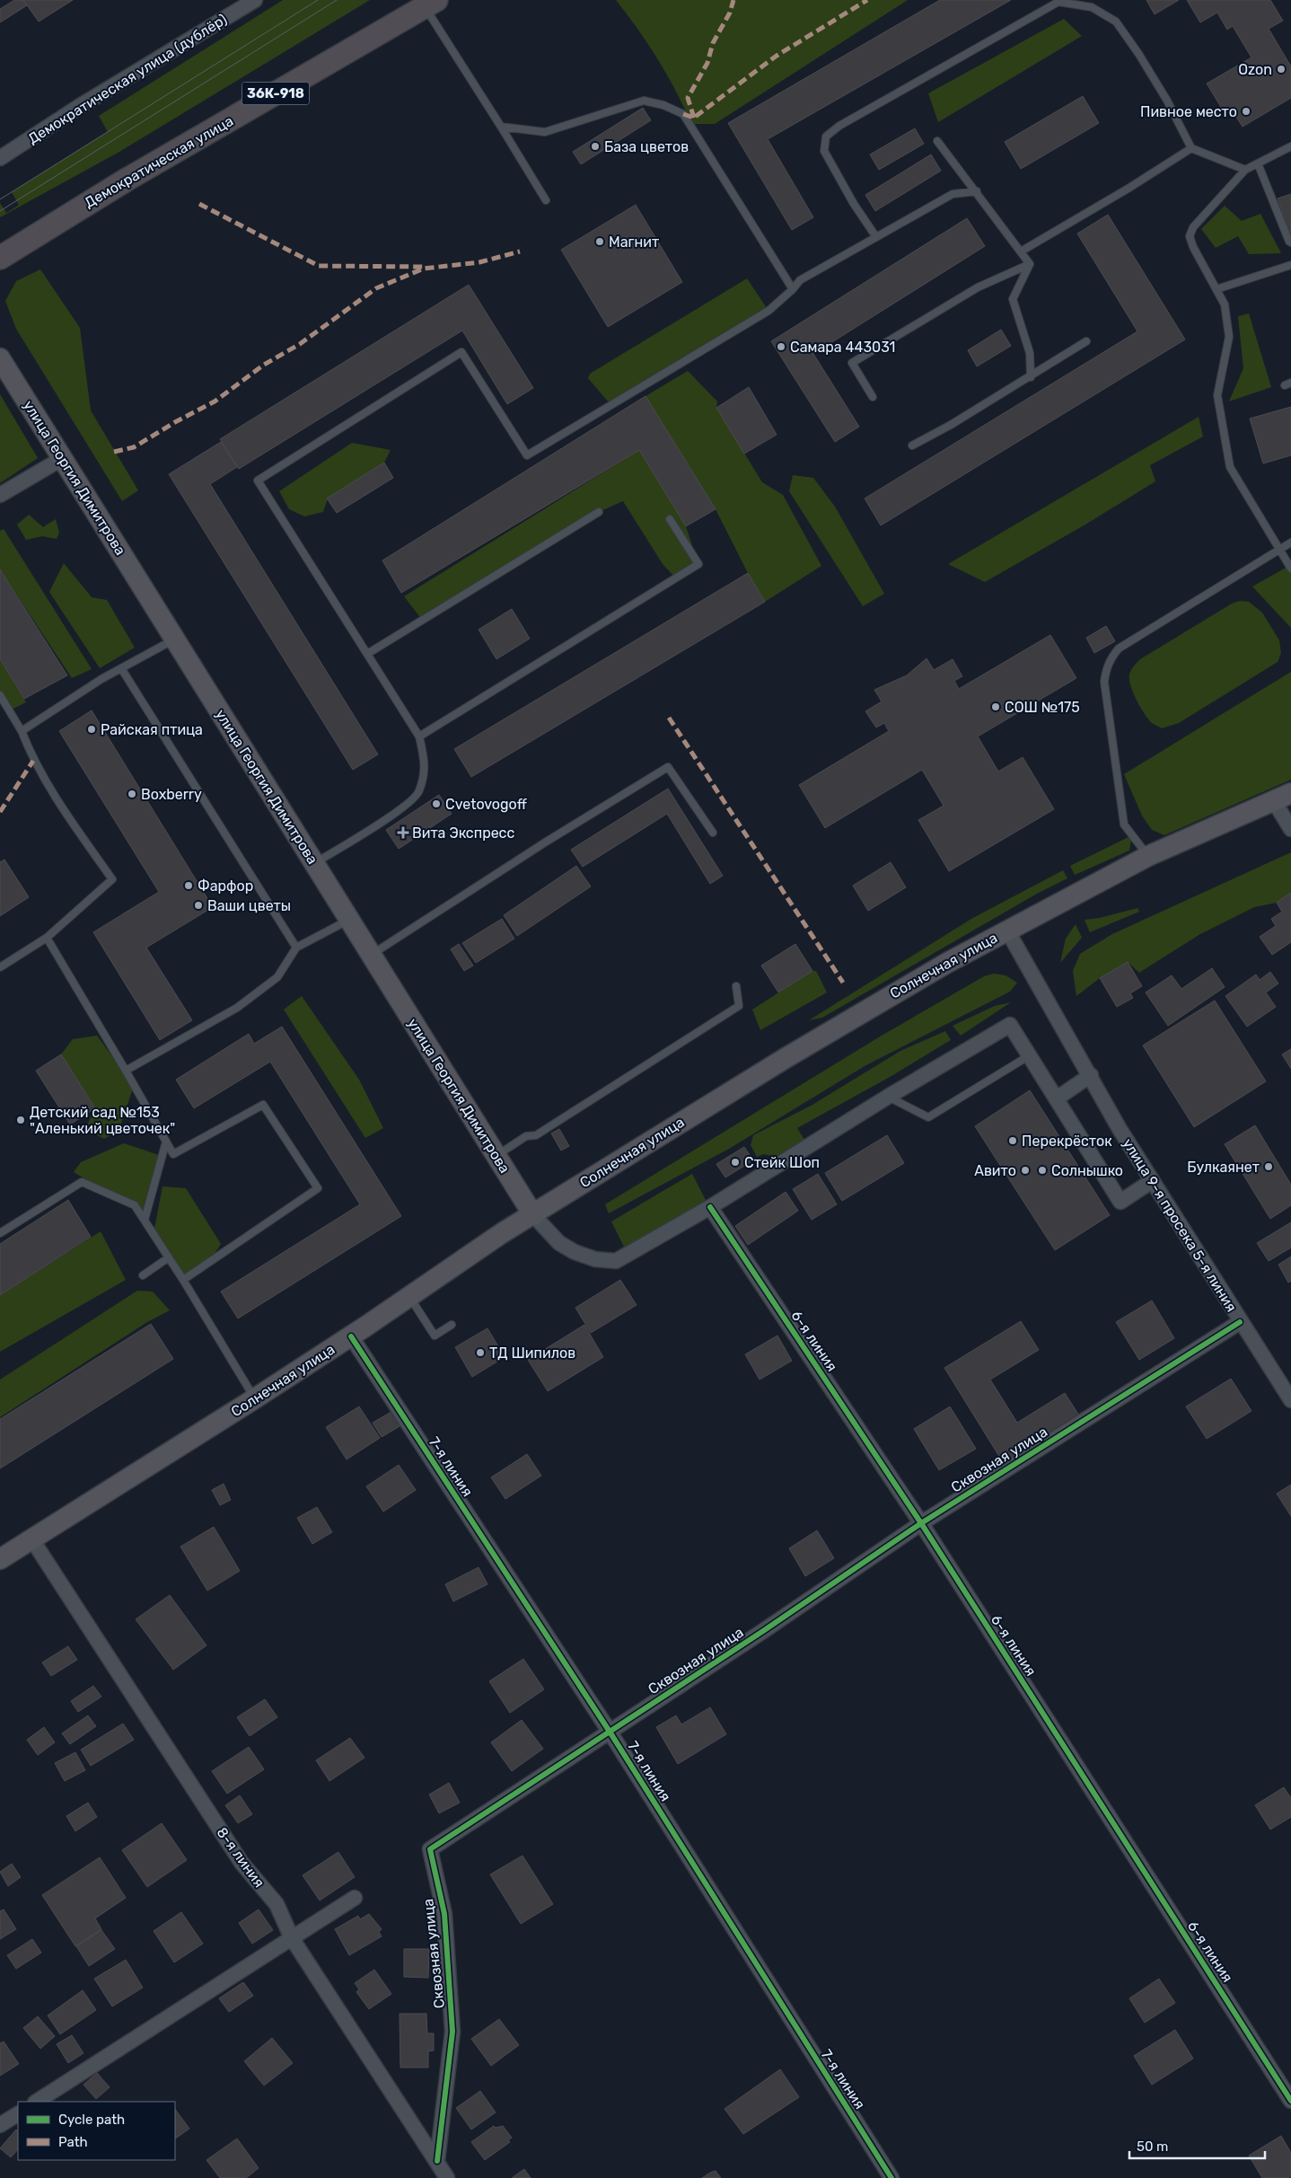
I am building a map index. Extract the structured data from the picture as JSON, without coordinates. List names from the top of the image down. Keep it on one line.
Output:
{"streets":{"main road":["36К-918","Демократическая улица","улица Георгия Димитрова","Солнечная улица"],"street":["Демократическая улица (дублёр)","улица 9-я просека 5-я линия","6-я линия","Сквозная улица","7-я линия","8-я линия"]},"crossings":[["улица Георгия Димитрова","Солнечная улица"],["Солнечная улица","улица 9-я просека 5-я линия"],["Солнечная улица","7-я линия"],["Солнечная улица","8-я линия"],["улица 9-я просека 5-я линия","Сквозная улица"],["6-я линия","Сквозная улица"],["Сквозная улица","7-я линия"],["Сквозная улица","8-я линия"]],"places":{"other":["Ozon","Пивное место","База цветов","Магнит","Самара 443031","СОШ №175","Райская птица","Boxberry","Cvetovogoff","Фарфор","Ваши цветы","Детский сад №153 \"Аленький цветочек\"","Перекрёсток","Стейк Шоп","Булкаянет","Авито","Солнышко","ТД Шипилов"],"health":["Вита Экспресс"]},"legend":["Cycle path","Path"],"scale_bar":"50 m"}
